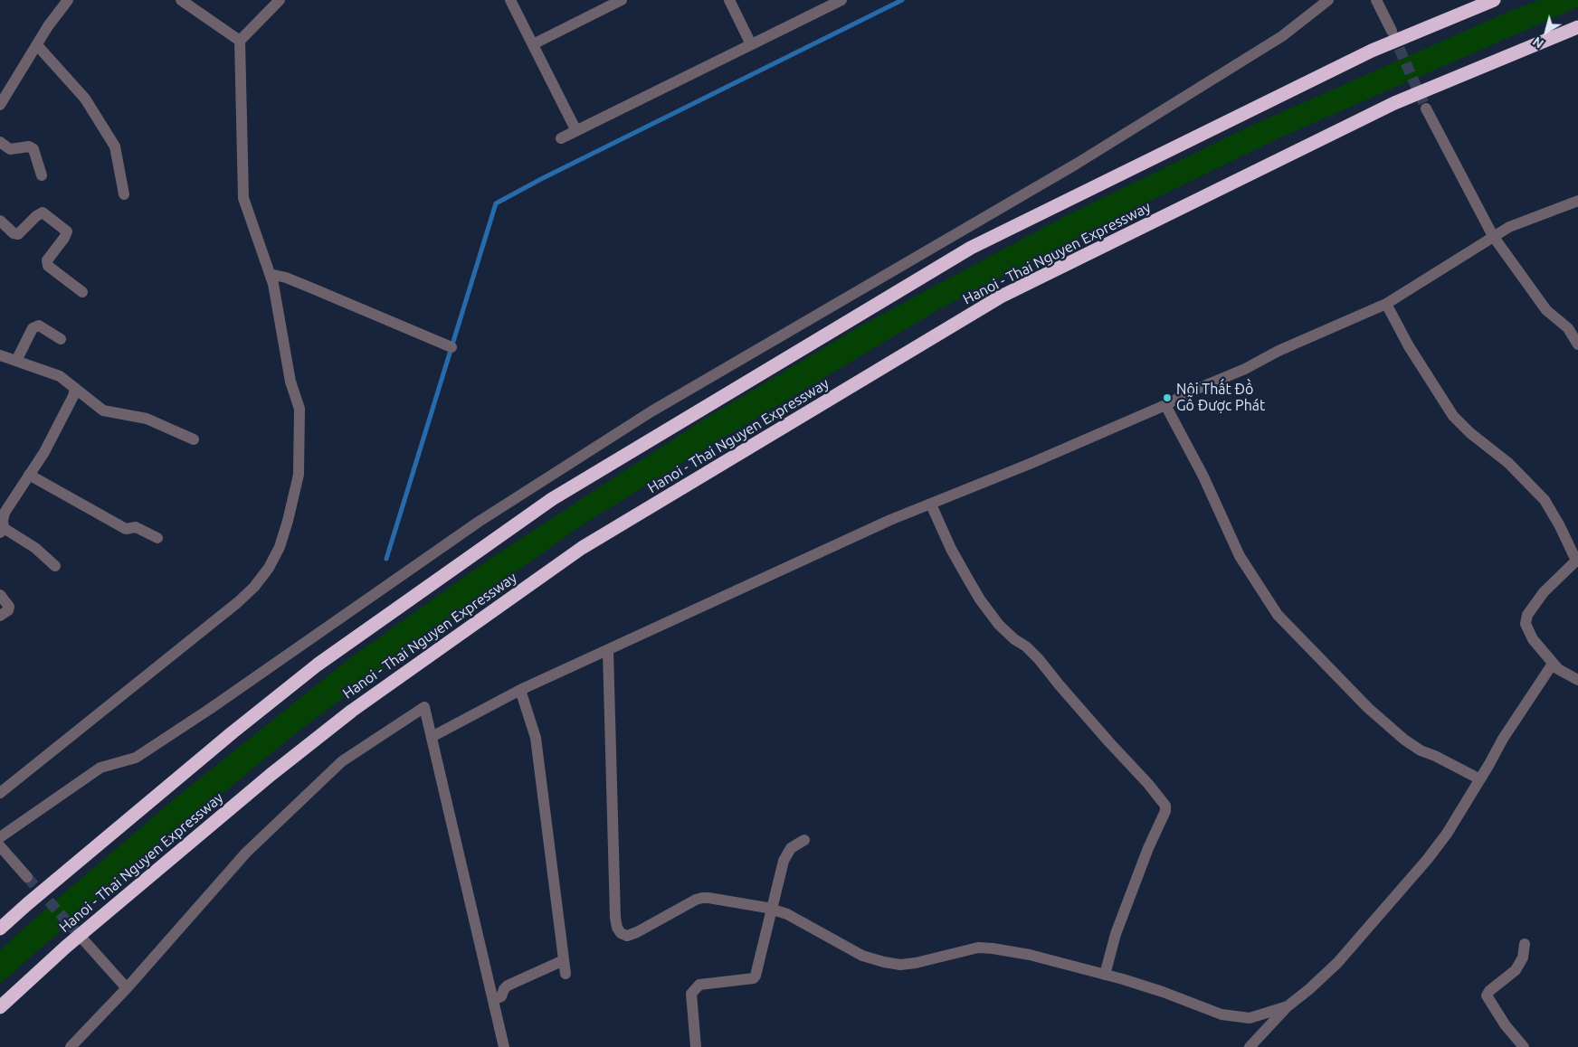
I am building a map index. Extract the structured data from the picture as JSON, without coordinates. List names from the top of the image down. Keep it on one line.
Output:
{"streets":{"highway":["Hanoi - Thai Nguyen Expressway"]},"places":["Nội Thất Đồ Gỗ Được Phát"],"north":"bottom left"}
